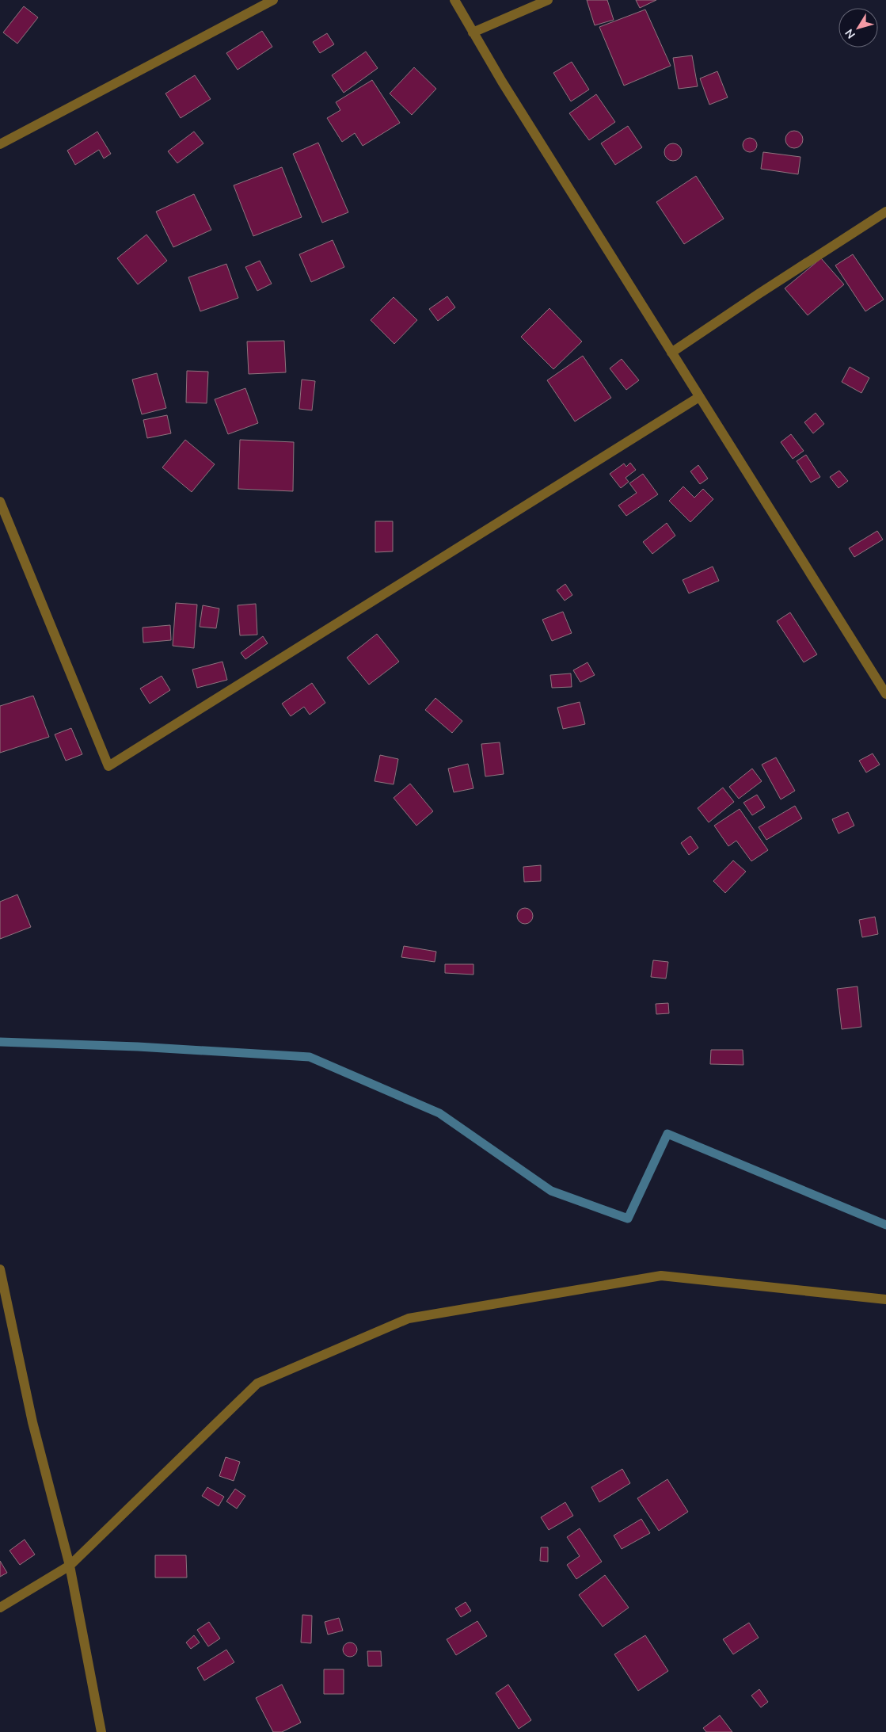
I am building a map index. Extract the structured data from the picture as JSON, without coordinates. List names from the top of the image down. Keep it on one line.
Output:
{"north":"bottom left"}
